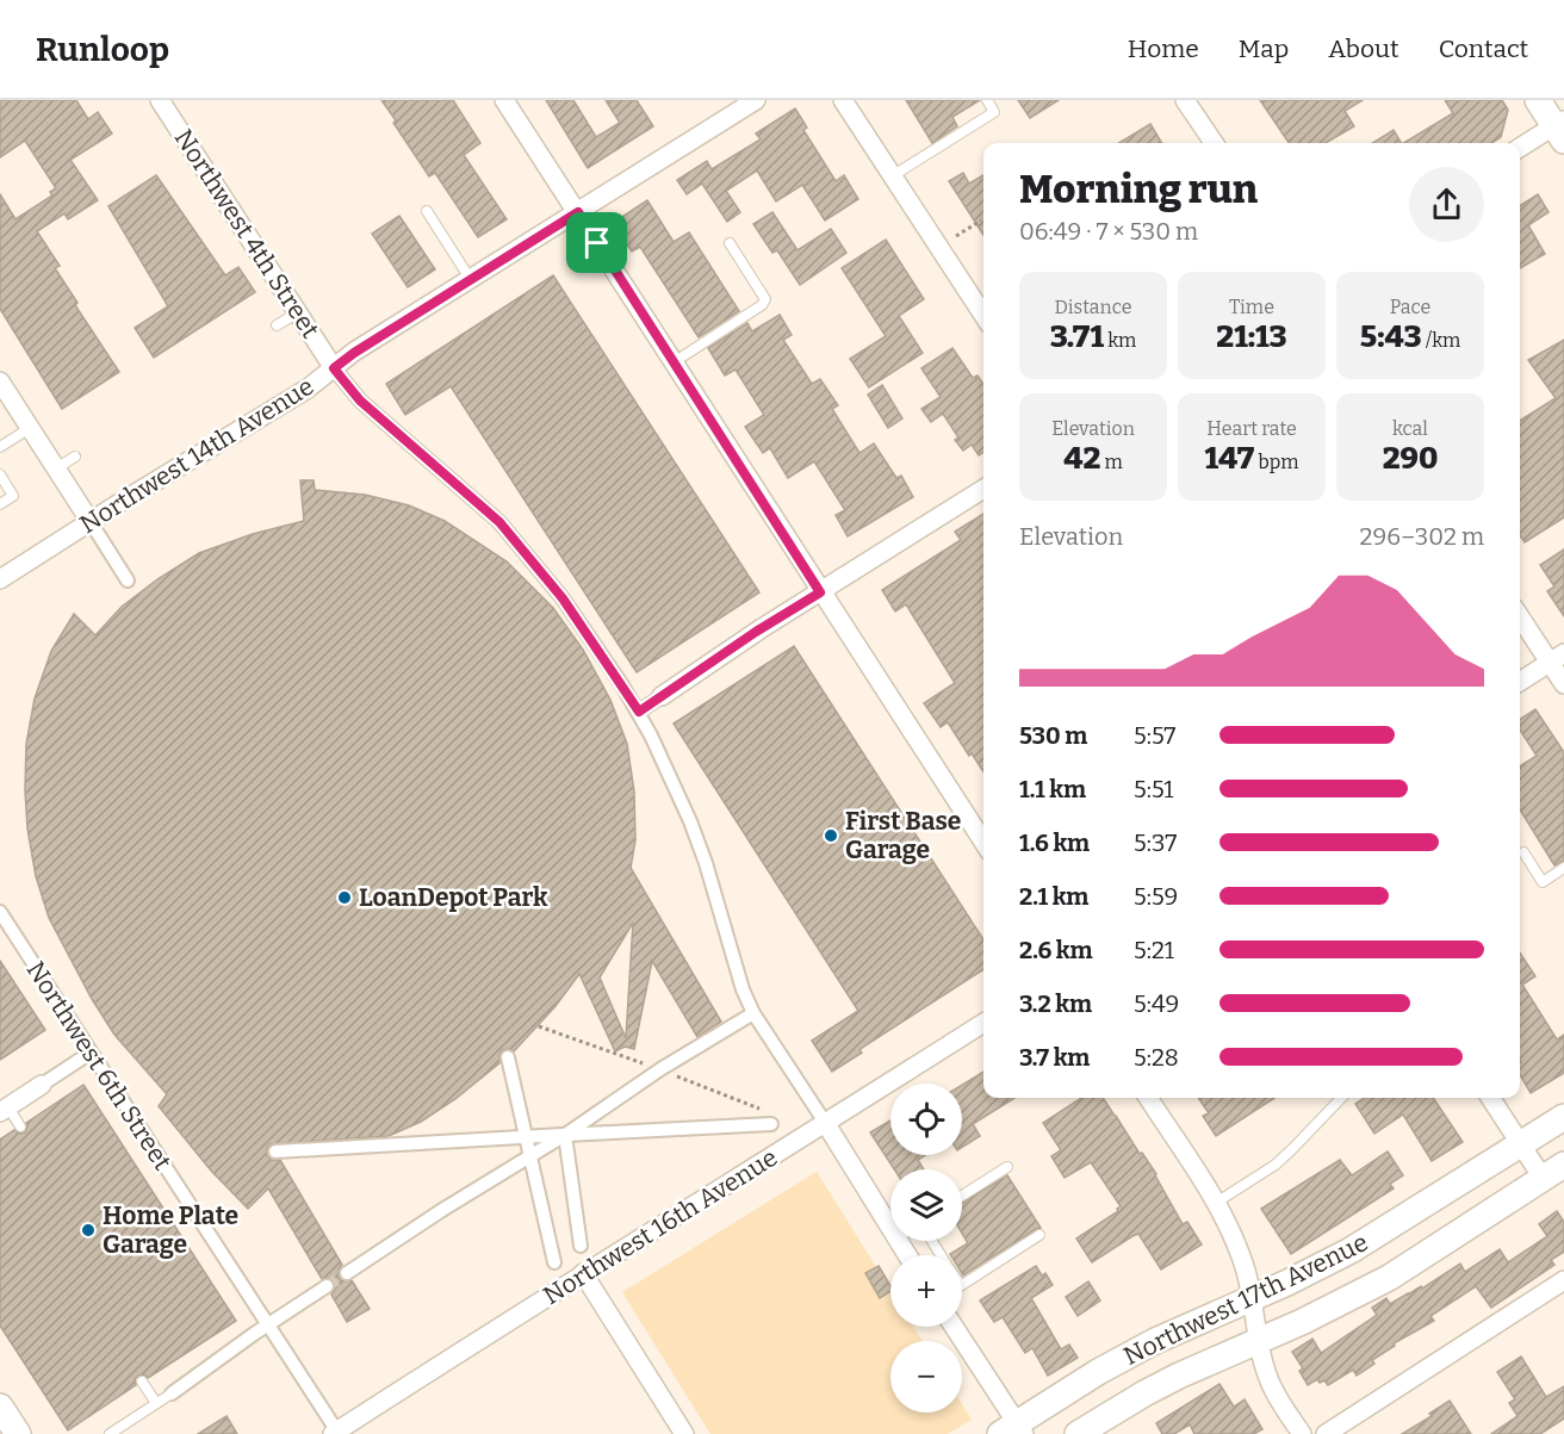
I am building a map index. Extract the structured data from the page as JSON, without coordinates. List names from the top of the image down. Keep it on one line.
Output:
{"streets":{"main road":["Northwest 17th Avenue"],"street":["Northwest 4th Street","Northwest 14th Avenue","Northwest 6th Street","Northwest 16th Avenue"]},"crossings":[["Northwest 4th Street","Northwest 14th Avenue"],["Northwest 6th Street","Northwest 16th Avenue"]],"places":["First Base Garage","LoanDepot Park","Home Plate Garage"],"page":{"header":"Runloop","nav":["Home","Map","About","Contact"],"heading":["Morning run","06:49 · 7 × 530 m"],"stats":[["Distance","3.71 km"],["Time","21:13"],["Pace","5:43 /km"],["Elevation","42 m"],["Heart rate","147 bpm"],["kcal","290"]],"chart":["Elevation","296–302 m"],"list":[{"name":"530 m","note":"5:57"},{"name":"1.1 km","note":"5:51"},{"name":"1.6 km","note":"5:37"},{"name":"2.1 km","note":"5:59"},{"name":"2.6 km","note":"5:21"},{"name":"3.2 km","note":"5:49"},{"name":"3.7 km","note":"5:28"}],"map_buttons":["+","−"]}}
